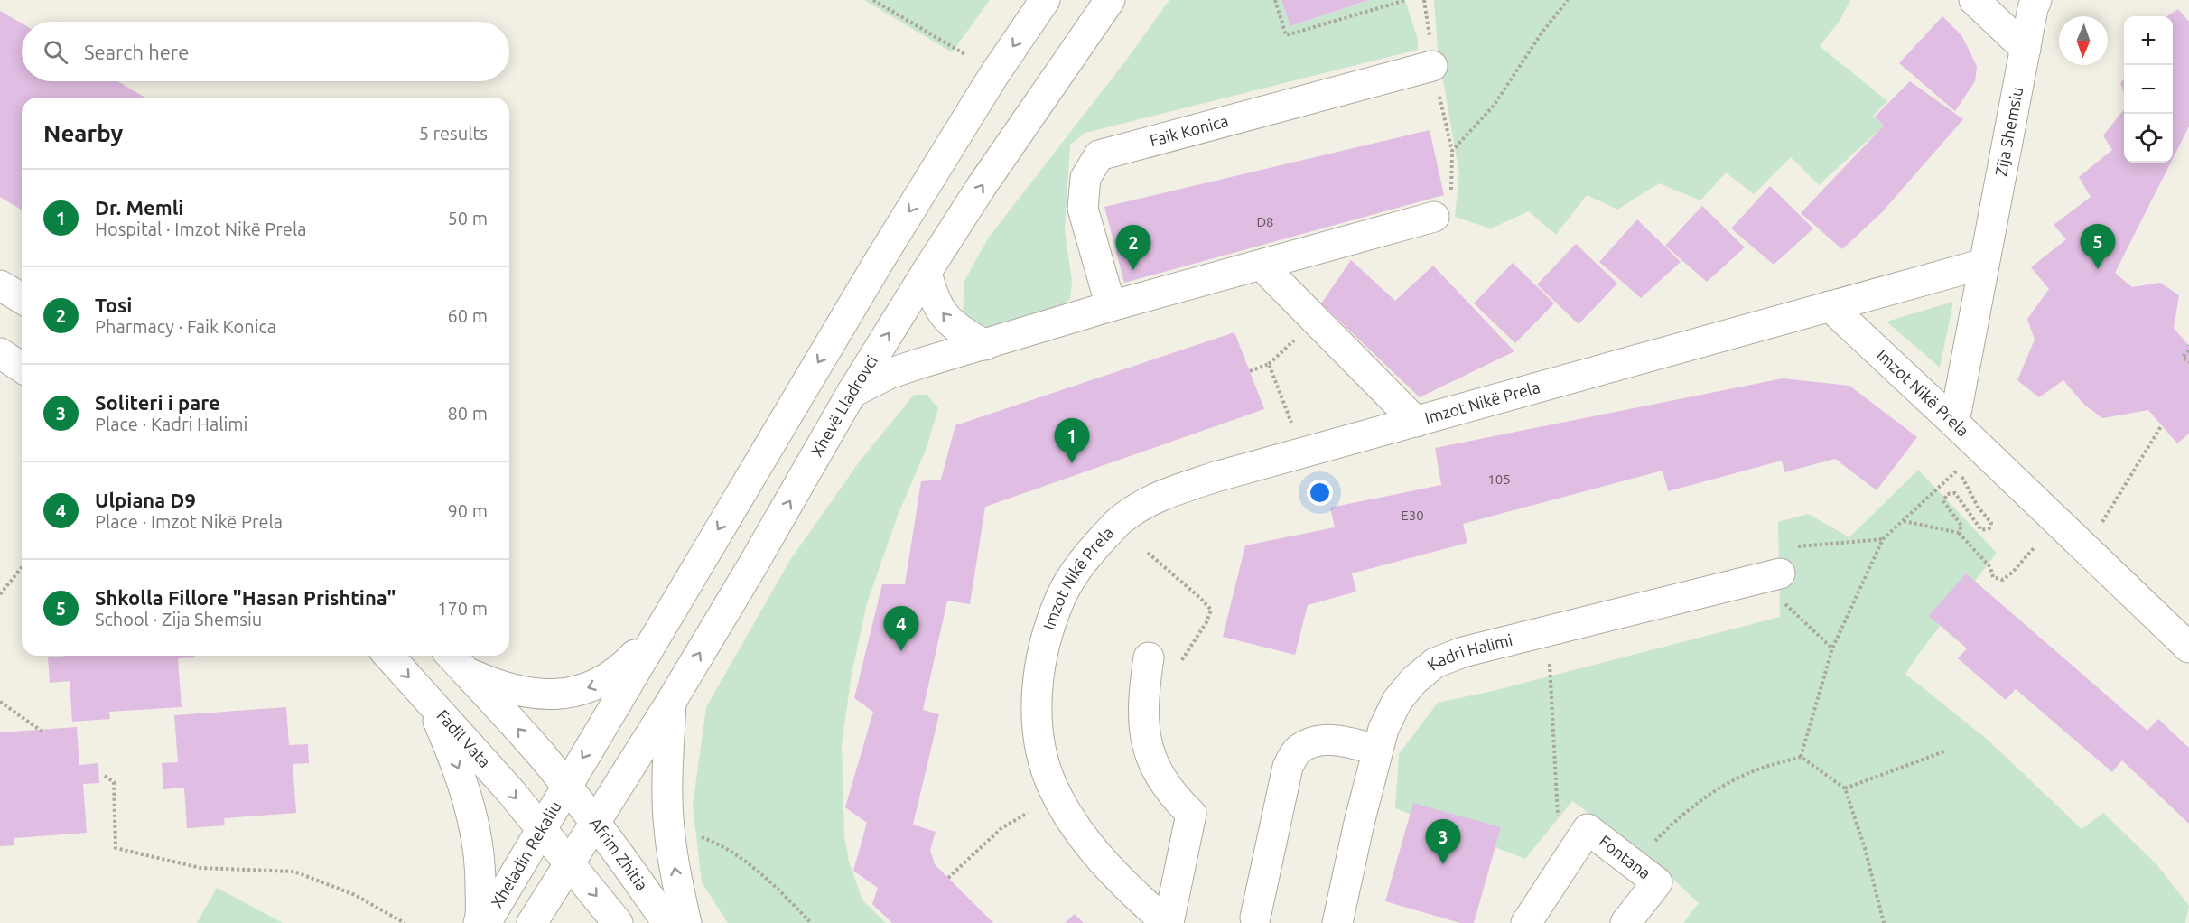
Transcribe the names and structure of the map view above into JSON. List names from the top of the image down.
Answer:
{
  "streets": {
    "street": [
      "Faik Konica",
      "Zija Shemsiu",
      "Imzot Nikë Prela",
      "Xhevë Lladrovci",
      "Kadri Halimi",
      "Fadil Vata",
      "Afrim Zhitia",
      "Xheladin Rekaliu",
      "Fontana"
    ]
  },
  "crossings": [
    ["Zija Shemsiu", "Imzot Nikë Prela"],
    ["Xhevë Lladrovci", "Afrim Zhitia"],
    ["Fadil Vata", "Xheladin Rekaliu"],
    ["Afrim Zhitia", "Xheladin Rekaliu"]
  ],
  "house_numbers": ["D8", "105", "E30"],
  "north": "bottom",
  "page": {
    "map_buttons": ["+", "−"],
    "search": "Search here",
    "heading": ["Nearby", "5 results"],
    "list": [
      {
        "mark": "1",
        "name": "Dr. Memli",
        "note": "Hospital · Imzot Nikë Prela",
        "value": "50 m"
      },
      {
        "mark": "2",
        "name": "Tosi",
        "note": "Pharmacy · Faik Konica",
        "value": "60 m"
      },
      {
        "mark": "3",
        "name": "Soliteri i pare",
        "note": "Place · Kadri Halimi",
        "value": "80 m"
      },
      {
        "mark": "4",
        "name": "Ulpiana D9",
        "note": "Place · Imzot Nikë Prela",
        "value": "90 m"
      },
      {
        "mark": "5",
        "name": "Shkolla Fillore \"Hasan Prishtina\"",
        "note": "School · Zija Shemsiu",
        "value": "170 m"
      }
    ],
    "pins": [
      "5",
      "2",
      "1",
      "4",
      "3"
    ]
  }
}
